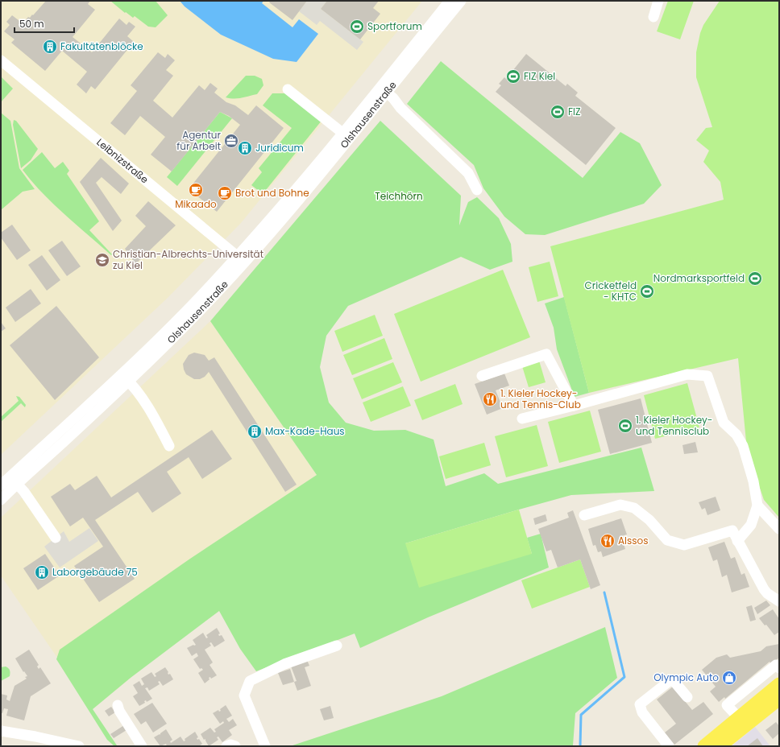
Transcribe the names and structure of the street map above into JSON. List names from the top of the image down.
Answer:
{
  "streets": {
    "street": ["Olshausenstraße", "Leibnizstraße"]
  },
  "crossings": [
    ["Olshausenstraße", "Leibnizstraße"]
  ],
  "parks": ["Teichhörn"],
  "places": {
    "sports": [
      "Sportforum",
      "FIZ Kiel",
      "FIZ",
      "Nordmarksportfeld",
      "Cricketfeld - KHTC",
      "1. Kieler Hockey- und Tennisclub"
    ],
    "building": [
      "Fakultätenblöcke",
      "Juridicum",
      "Max-Kade-Haus",
      "Laborgebäude 75"
    ],
    "office": ["Agentur für Arbeit"],
    "cafe": ["Mikaado", "Brot und Bohne"],
    "school or university": ["Christian-Albrechts-Universität zu Kiel"],
    "restaurant": ["1. Kieler Hockey- und Tennis-Club", "Alssos"],
    "shop": ["Olympic Auto"]
  },
  "scale_bar": "50 m"
}
